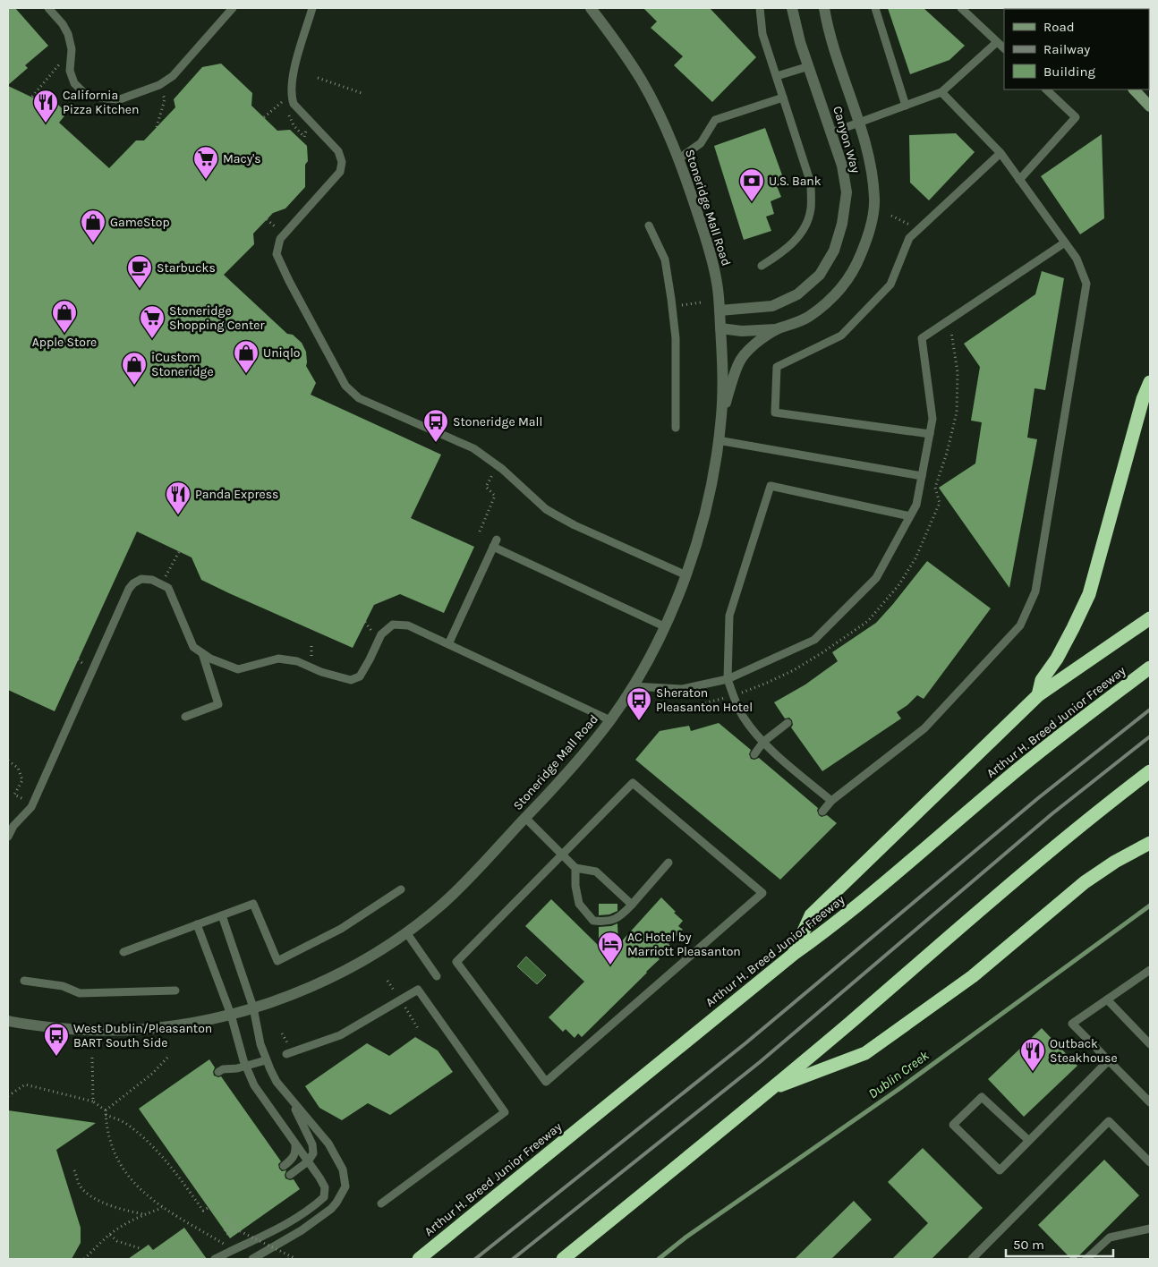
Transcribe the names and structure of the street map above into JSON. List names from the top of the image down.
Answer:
{
  "streets": {
    "highway": ["Arthur H. Breed Junior Freeway"],
    "street": ["Canyon Way", "Stoneridge Mall Road"]
  },
  "crossings": [
    ["Canyon Way", "Stoneridge Mall Road"]
  ],
  "water": ["Dublin Creek"],
  "places": {
    "restaurant": ["California Pizza Kitchen", "Panda Express", "Outback Steakhouse"],
    "supermarket": ["Macy's", "Stoneridge Shopping Center"],
    "bank": ["U.S. Bank"],
    "shop": [
      "GameStop",
      "Apple Store",
      "Uniqlo",
      "iCustom Stoneridge"
    ],
    "cafe": ["Starbucks"],
    "bus stop": ["Stoneridge Mall", "Sheraton Pleasanton Hotel", "West Dublin/Pleasanton BART South Side"],
    "hotel": ["AC Hotel by Marriott Pleasanton"]
  },
  "legend": ["Road", "Railway", "Building"],
  "scale_bar": "50 m"
}
